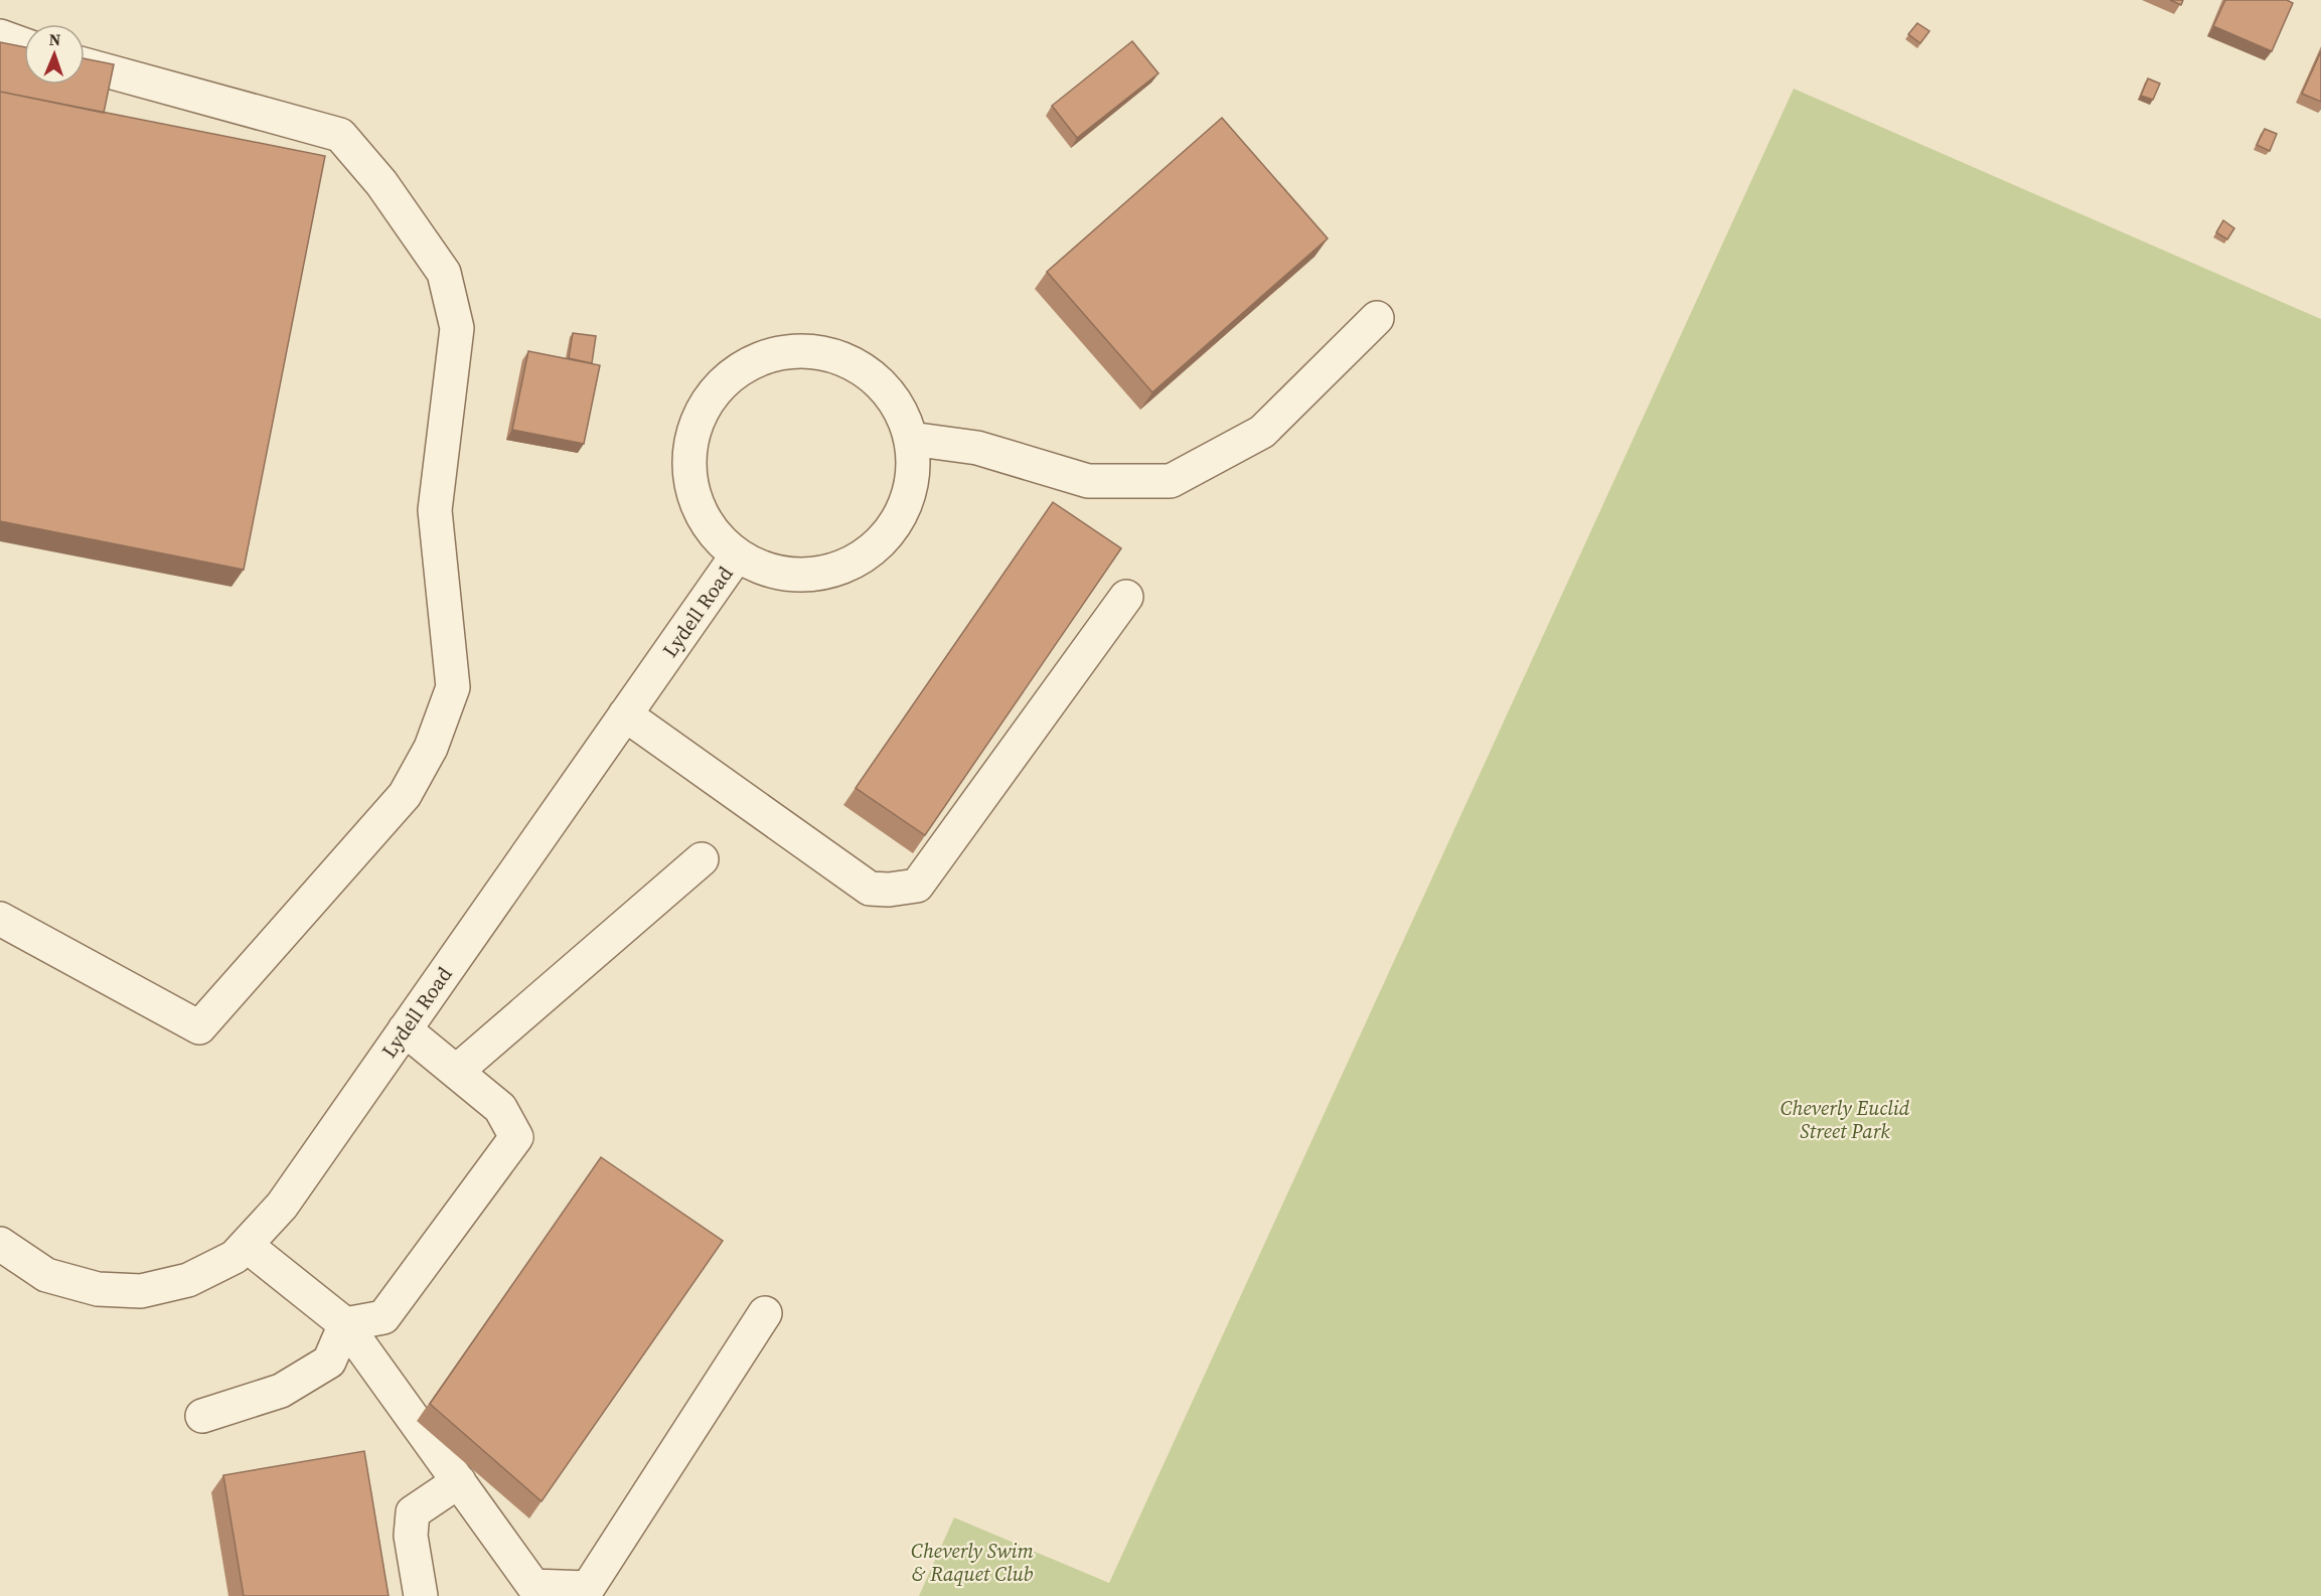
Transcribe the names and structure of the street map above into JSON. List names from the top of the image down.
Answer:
{
  "streets": {
    "street": ["Lydell Road"]
  },
  "parks": ["Cheverly Euclid Street Park", "Cheverly Swim & Raquet Club"],
  "north": "top"
}
